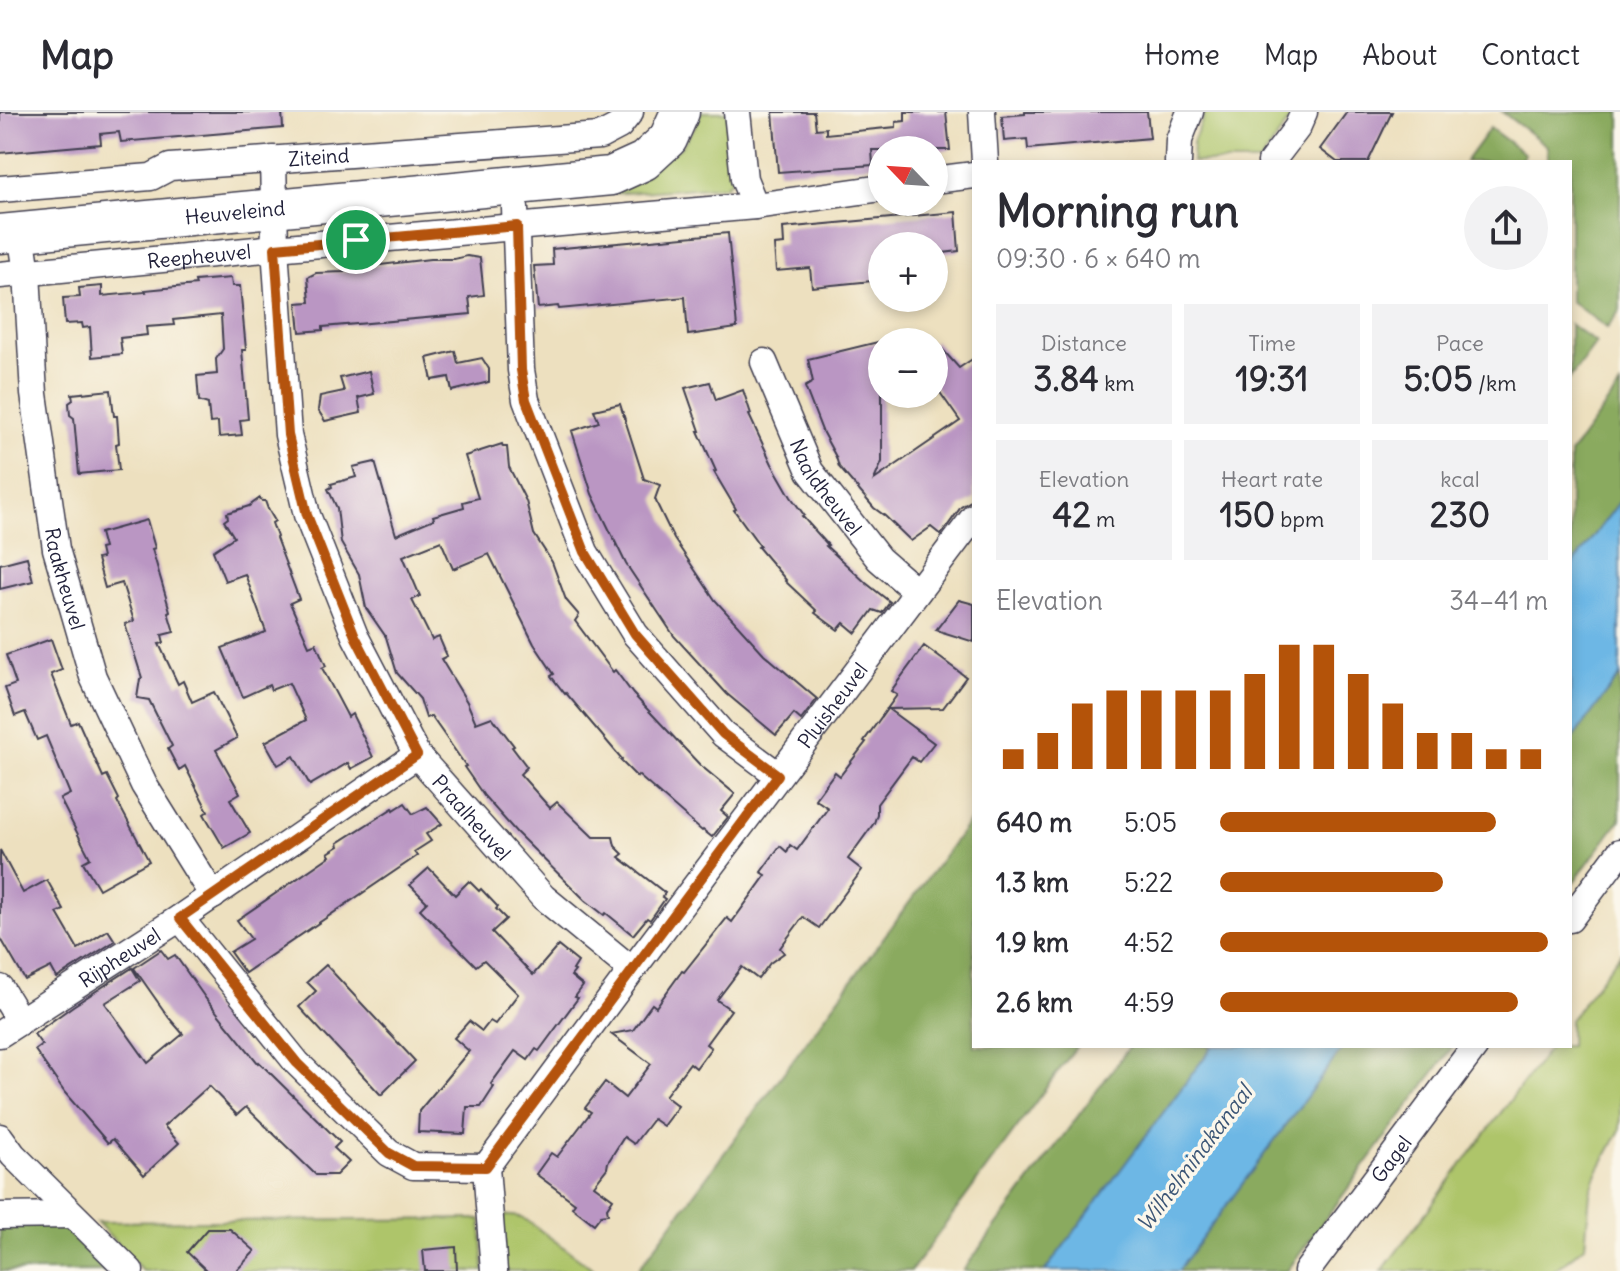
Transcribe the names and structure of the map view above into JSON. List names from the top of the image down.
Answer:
{
  "streets": {
    "street": [
      "Ziteind",
      "Heuveleind",
      "Reepheuvel",
      "Naaldheuvel",
      "Raakheuvel",
      "Pluisheuvel",
      "Praalheuvel",
      "Rijpheuvel",
      "Gagel"
    ]
  },
  "crossings": [
    ["Ziteind", "Praalheuvel"],
    ["Heuveleind", "Raakheuvel"],
    ["Heuveleind", "Praalheuvel"],
    ["Reepheuvel", "Raakheuvel"],
    ["Reepheuvel", "Praalheuvel"],
    ["Naaldheuvel", "Pluisheuvel"],
    ["Raakheuvel", "Rijpheuvel"],
    ["Pluisheuvel", "Praalheuvel"],
    ["Praalheuvel", "Rijpheuvel"]
  ],
  "water": ["Wilhelminakanaal"],
  "north": "top left",
  "page": {
    "header": "Map",
    "nav": [
      "Home",
      "Map",
      "About",
      "Contact"
    ],
    "map_buttons": ["+", "−"],
    "heading": ["Morning run", "09:30 · 6 × 640 m"],
    "stats": [
      ["Distance", "3.84 km"],
      ["Time", "19:31"],
      ["Pace", "5:05 /km"],
      ["Elevation", "42 m"],
      ["Heart rate", "150 bpm"],
      ["kcal", "230"]
    ],
    "chart": ["Elevation", "34–41 m"],
    "list": [
      {
        "name": "640 m",
        "note": "5:05"
      },
      {
        "name": "1.3 km",
        "note": "5:22"
      },
      {
        "name": "1.9 km",
        "note": "4:52"
      },
      {
        "name": "2.6 km",
        "note": "4:59"
      }
    ]
  }
}
